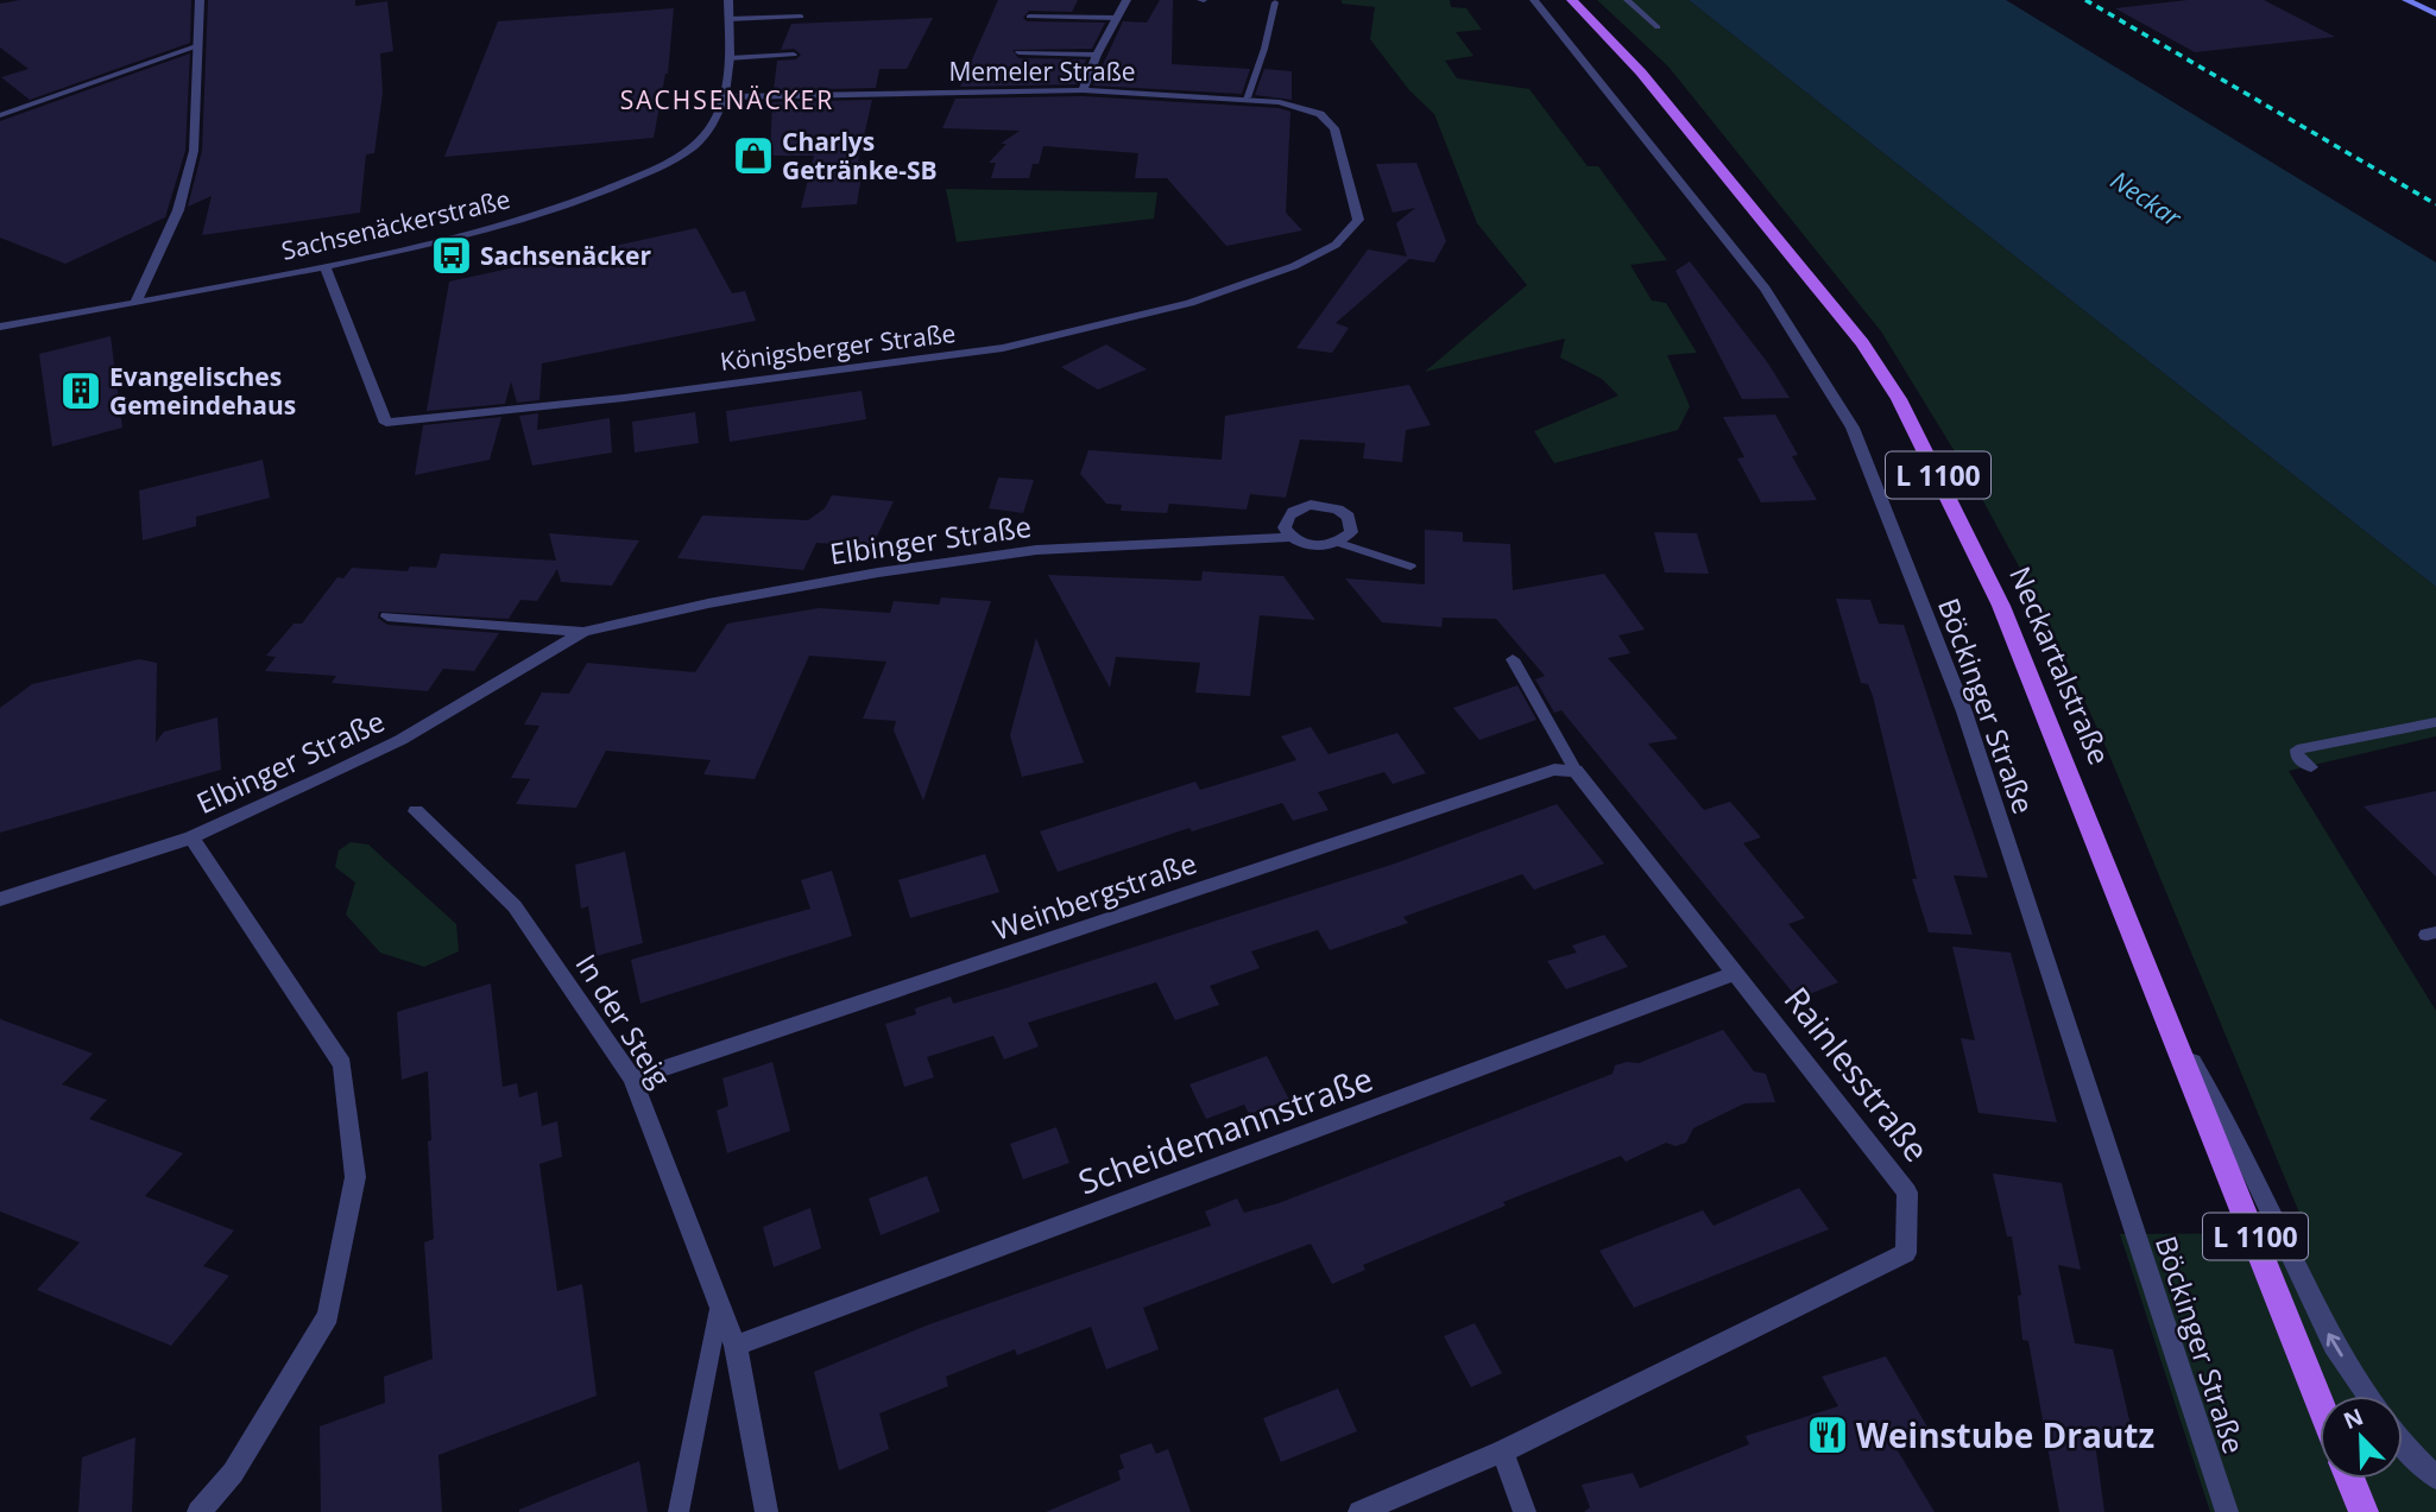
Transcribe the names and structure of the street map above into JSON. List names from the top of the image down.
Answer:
{
  "streets": {
    "main road": ["L 1100", "Neckartalstraße"],
    "street": [
      "Memeler Straße",
      "Sachsenäckerstraße",
      "Königsberger Straße",
      "Elbinger Straße",
      "Böckinger Straße",
      "Weinbergstraße",
      "In der Steig",
      "Rainlesstraße",
      "Scheidemannstraße"
    ]
  },
  "crossings": [
    ["Memeler Straße", "Sachsenäckerstraße"],
    ["Memeler Straße", "Königsberger Straße"],
    ["Sachsenäckerstraße", "Königsberger Straße"],
    ["Weinbergstraße", "In der Steig"],
    ["Weinbergstraße", "Rainlesstraße"],
    ["In der Steig", "Scheidemannstraße"],
    ["Rainlesstraße", "Scheidemannstraße"]
  ],
  "districts": ["SACHSENÄCKER"],
  "water": ["Neckar"],
  "places": {
    "shop": ["Charlys Getränke-SB"],
    "bus stop": ["Sachsenäcker"],
    "building": ["Evangelisches Gemeindehaus"],
    "restaurant": ["Weinstube Drautz"]
  },
  "north": "top left"
}
